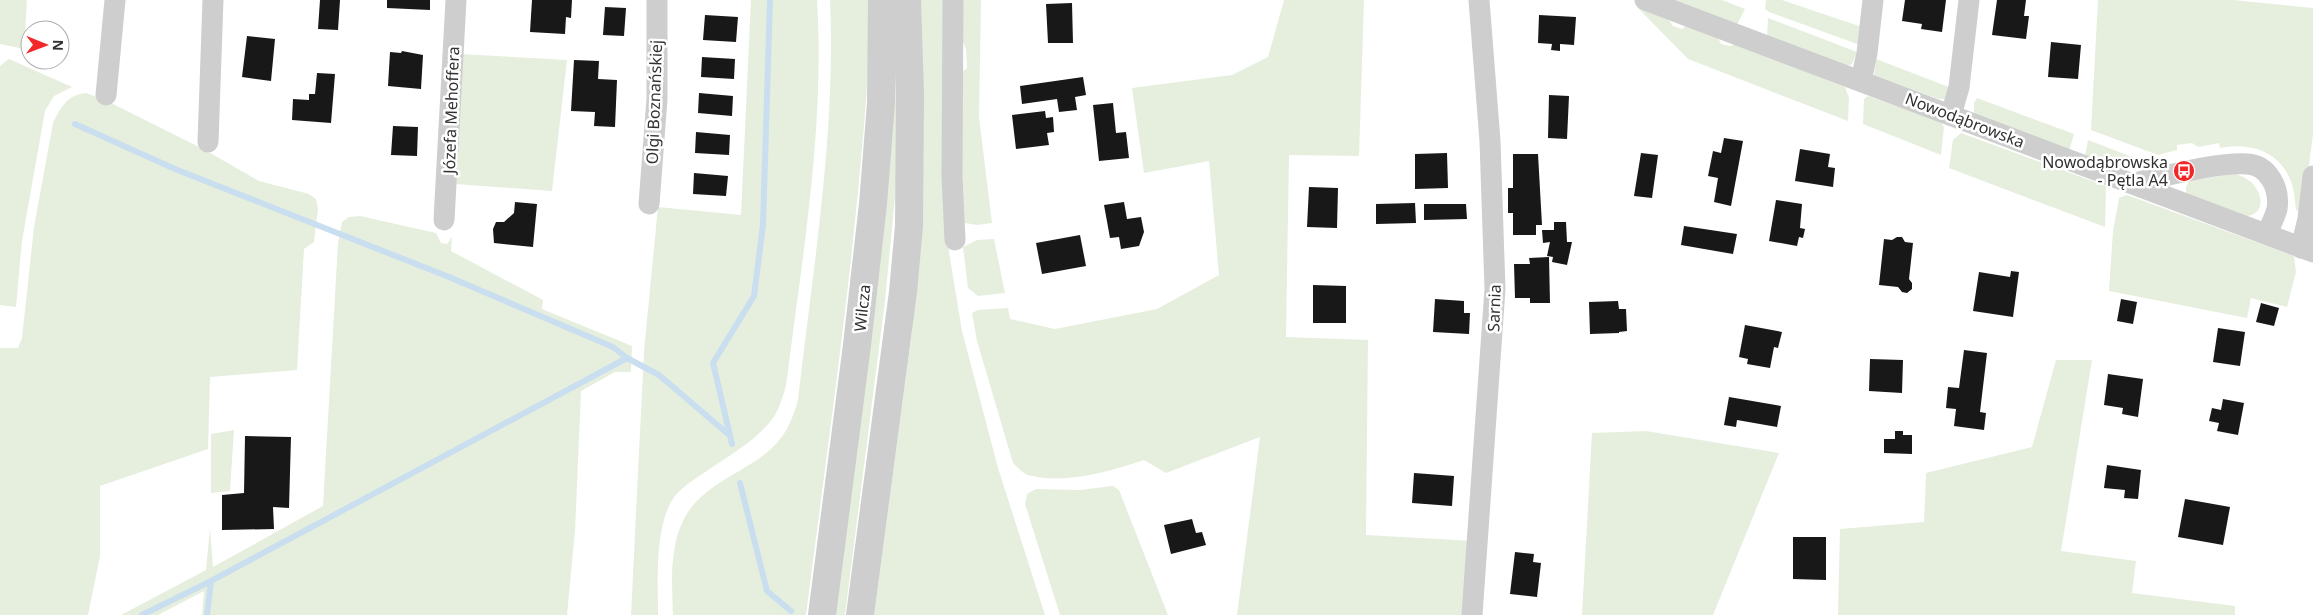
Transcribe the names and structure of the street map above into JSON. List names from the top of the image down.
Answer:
{
  "streets": {
    "street": [
      "Olgi Boznańskiej",
      "Józefa Mehoffera",
      "Nowodąbrowska",
      "Wilcza",
      "Sarnia"
    ]
  },
  "places": {
    "bus stop": ["Nowodąbrowska - Pętla A4"]
  },
  "north": "right"
}
